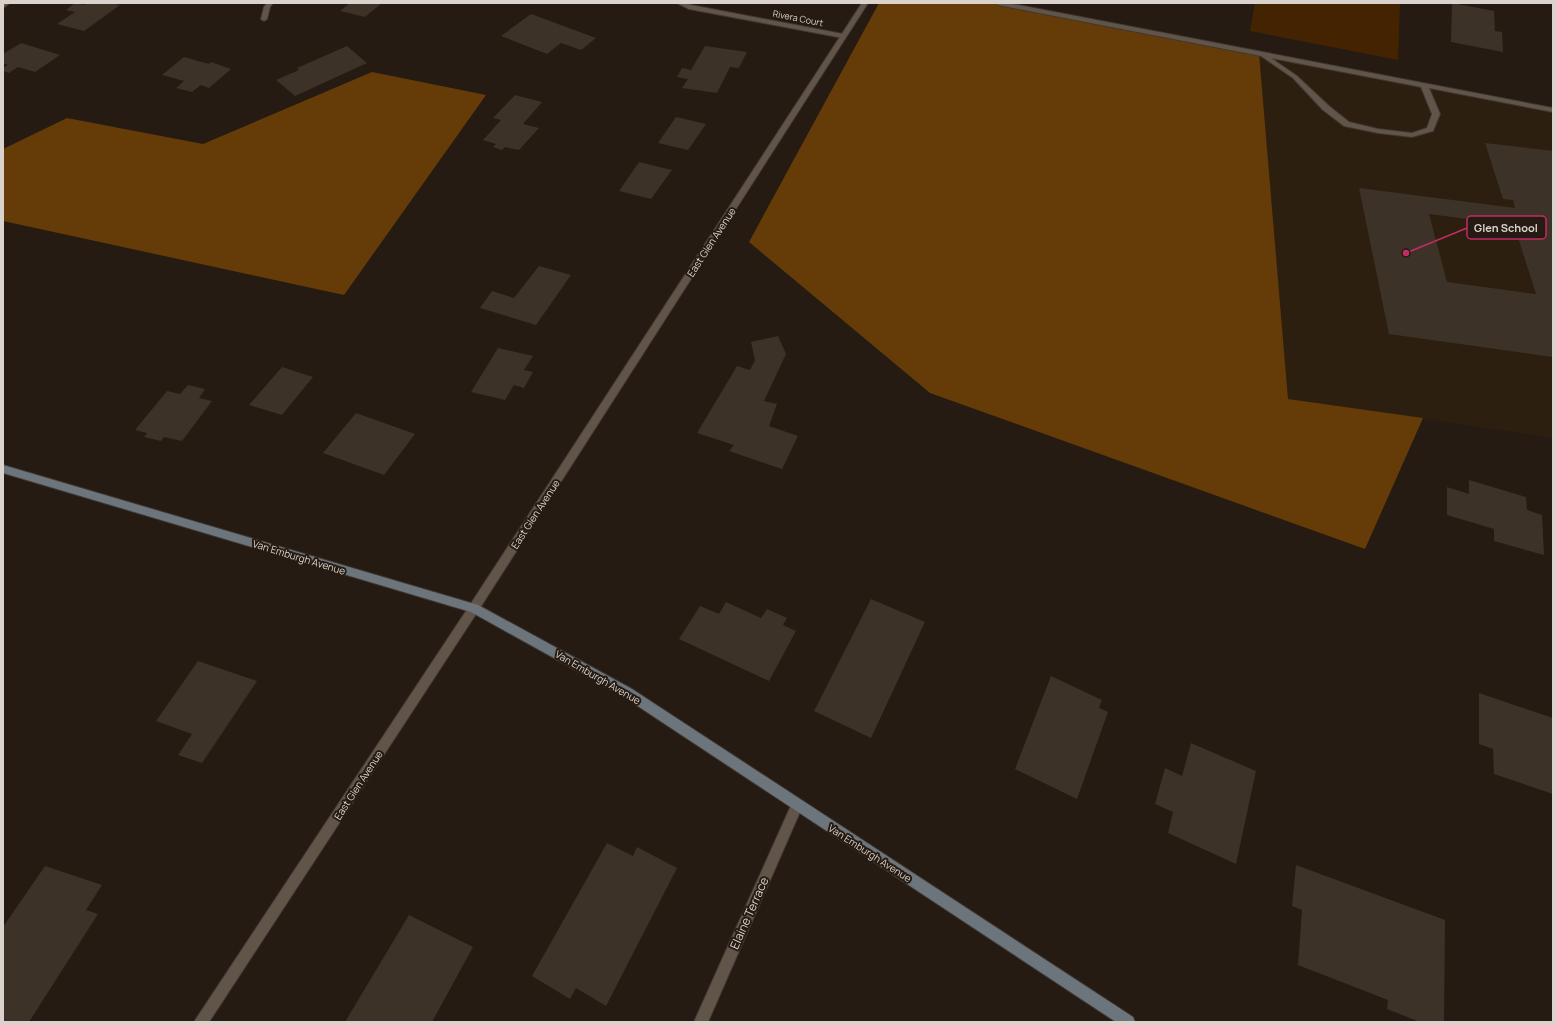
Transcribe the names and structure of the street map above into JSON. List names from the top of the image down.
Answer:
{
  "streets": {
    "main road": ["Van Emburgh Avenue"],
    "street": ["Rivera Court", "East Glen Avenue", "Elaine Terrace"]
  },
  "crossings": [
    ["Rivera Court", "East Glen Avenue"],
    ["East Glen Avenue", "Van Emburgh Avenue"],
    ["Van Emburgh Avenue", "Elaine Terrace"]
  ],
  "places": ["Glen School"]
}
